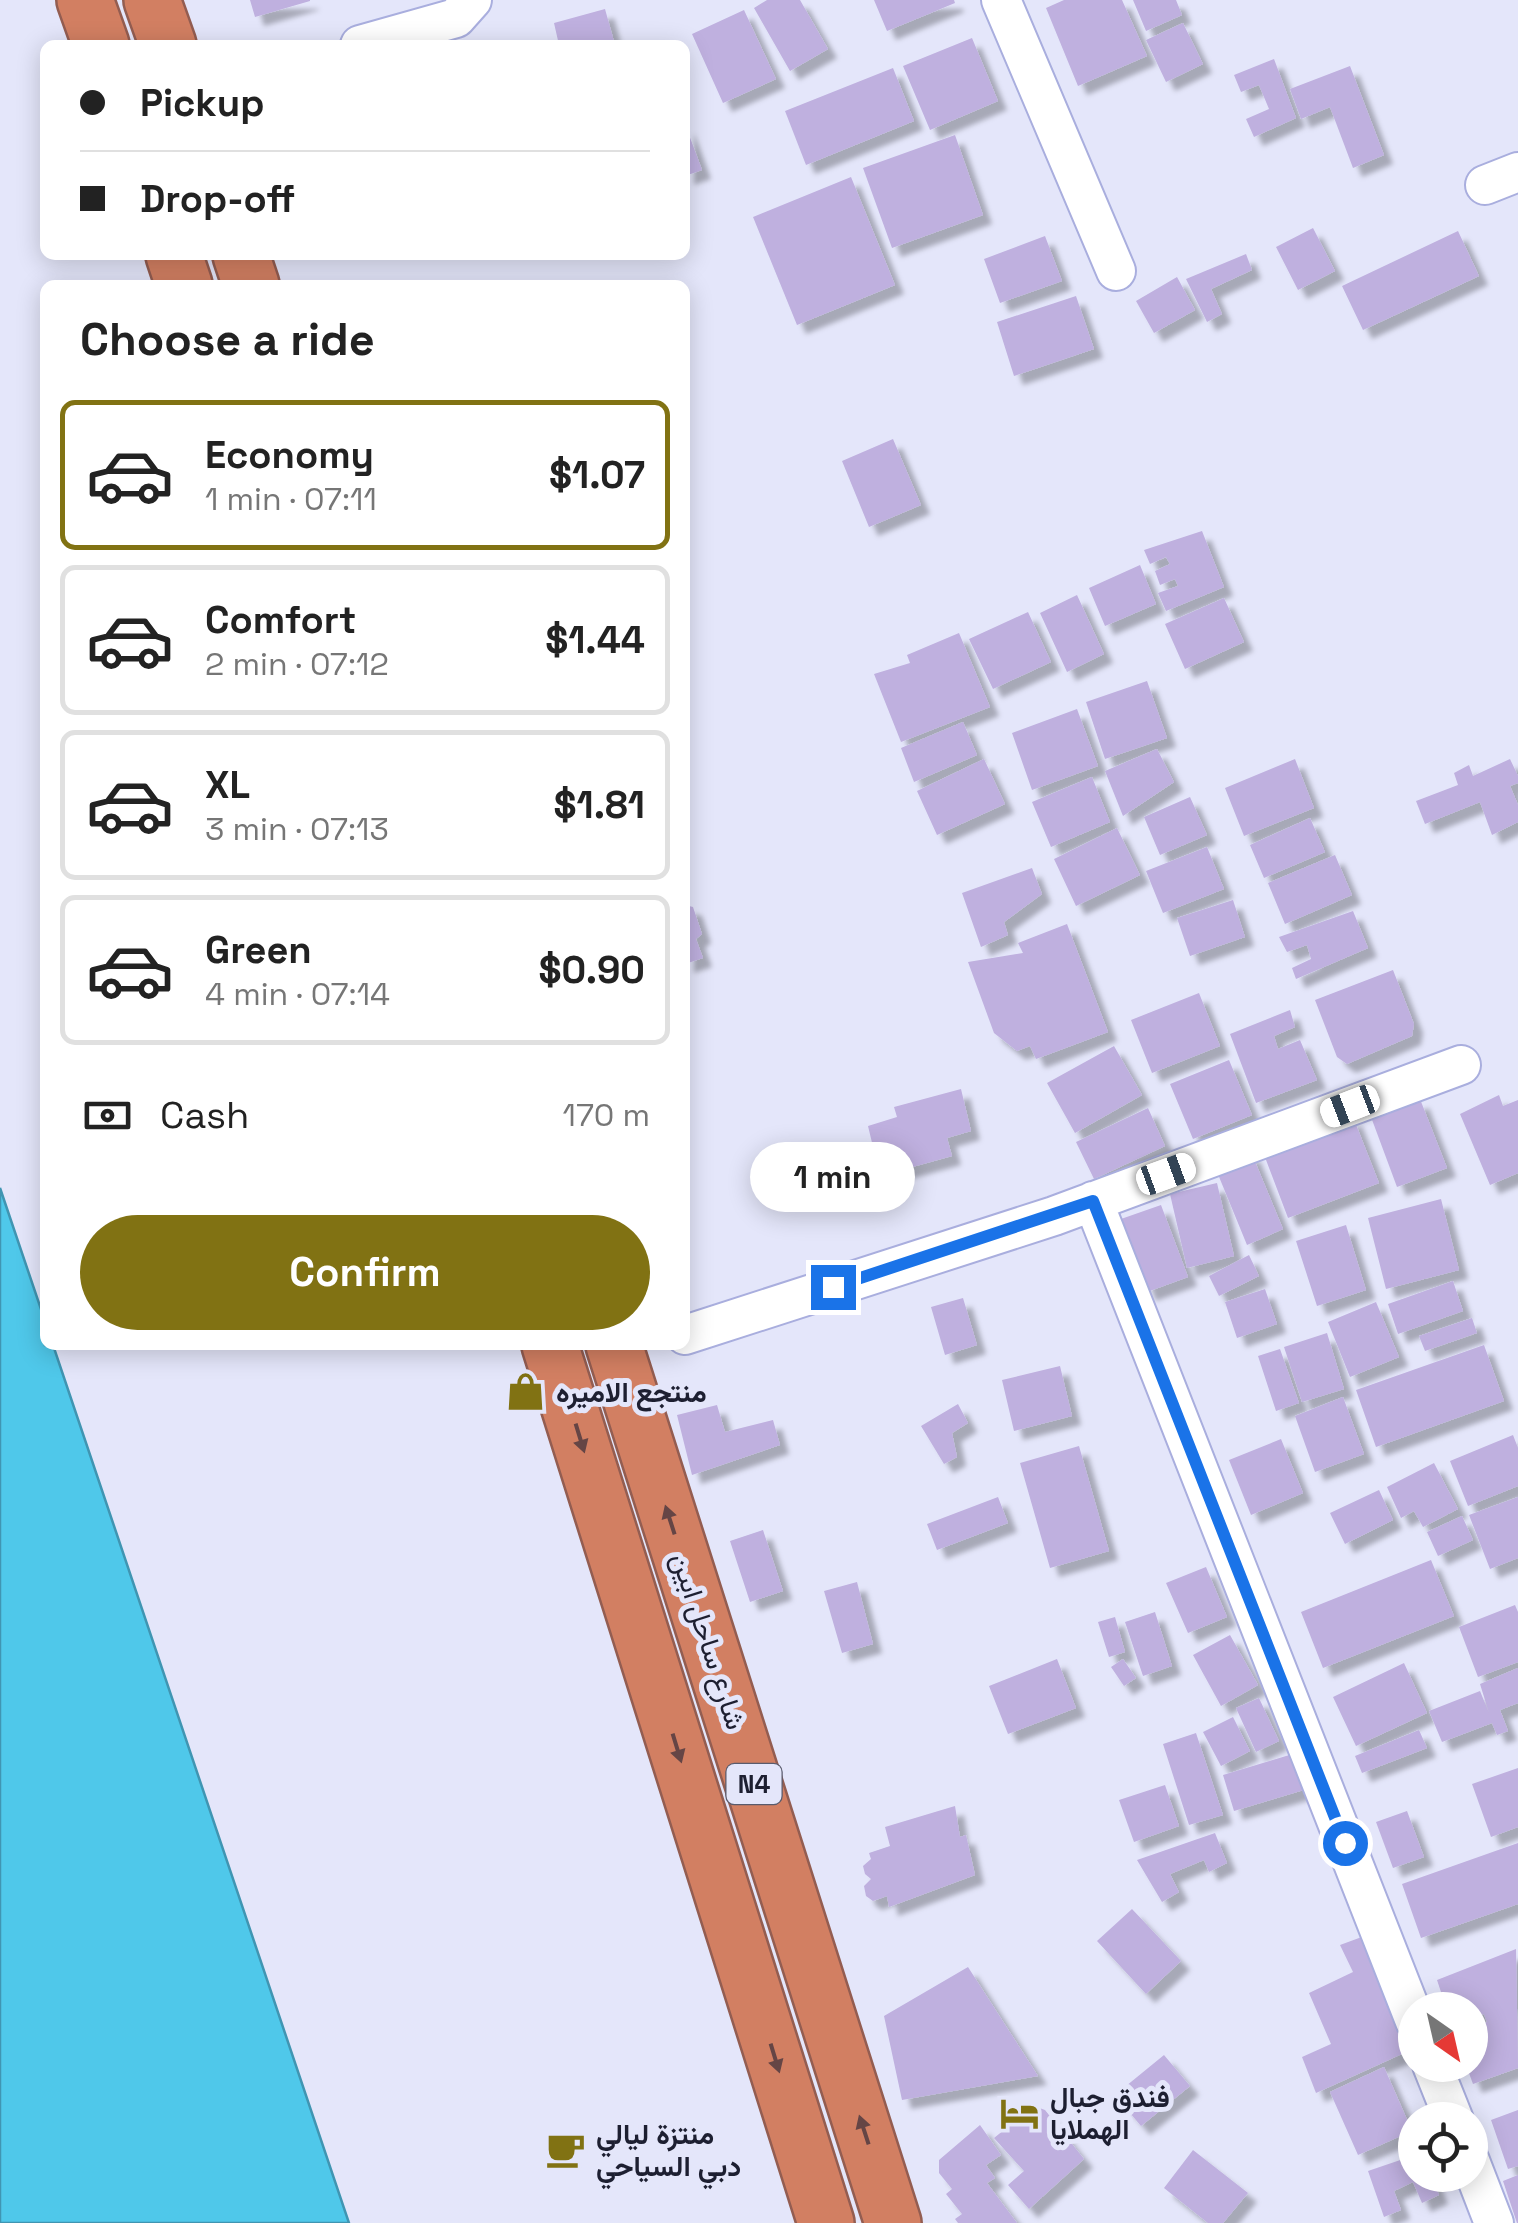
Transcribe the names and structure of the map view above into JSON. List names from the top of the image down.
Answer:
{
  "streets": {
    "highway": ["شارع ساحل ابين", "N4"]
  },
  "places": {
    "shop": ["منتجع الاميره"],
    "hotel": ["فندق جبال الهملايا"],
    "cafe": ["منتزة ليالي دبي السياحي"]
  },
  "north": "bottom right",
  "page": {
    "banner": ["Pickup", "Drop-off"],
    "heading": "Choose a ride",
    "list": [
      {
        "name": "Economy",
        "note": "1 min · 07:11",
        "value": "$1.07"
      },
      {
        "name": "Comfort",
        "note": "2 min · 07:12",
        "value": "$1.44"
      },
      {
        "name": "XL",
        "note": "3 min · 07:13",
        "value": "$1.81"
      },
      {
        "name": "Green",
        "note": "4 min · 07:14",
        "value": "$0.90"
      }
    ],
    "pay": ["Cash", "170 m"],
    "bubble": "1 min",
    "buttons": "Confirm"
  }
}
